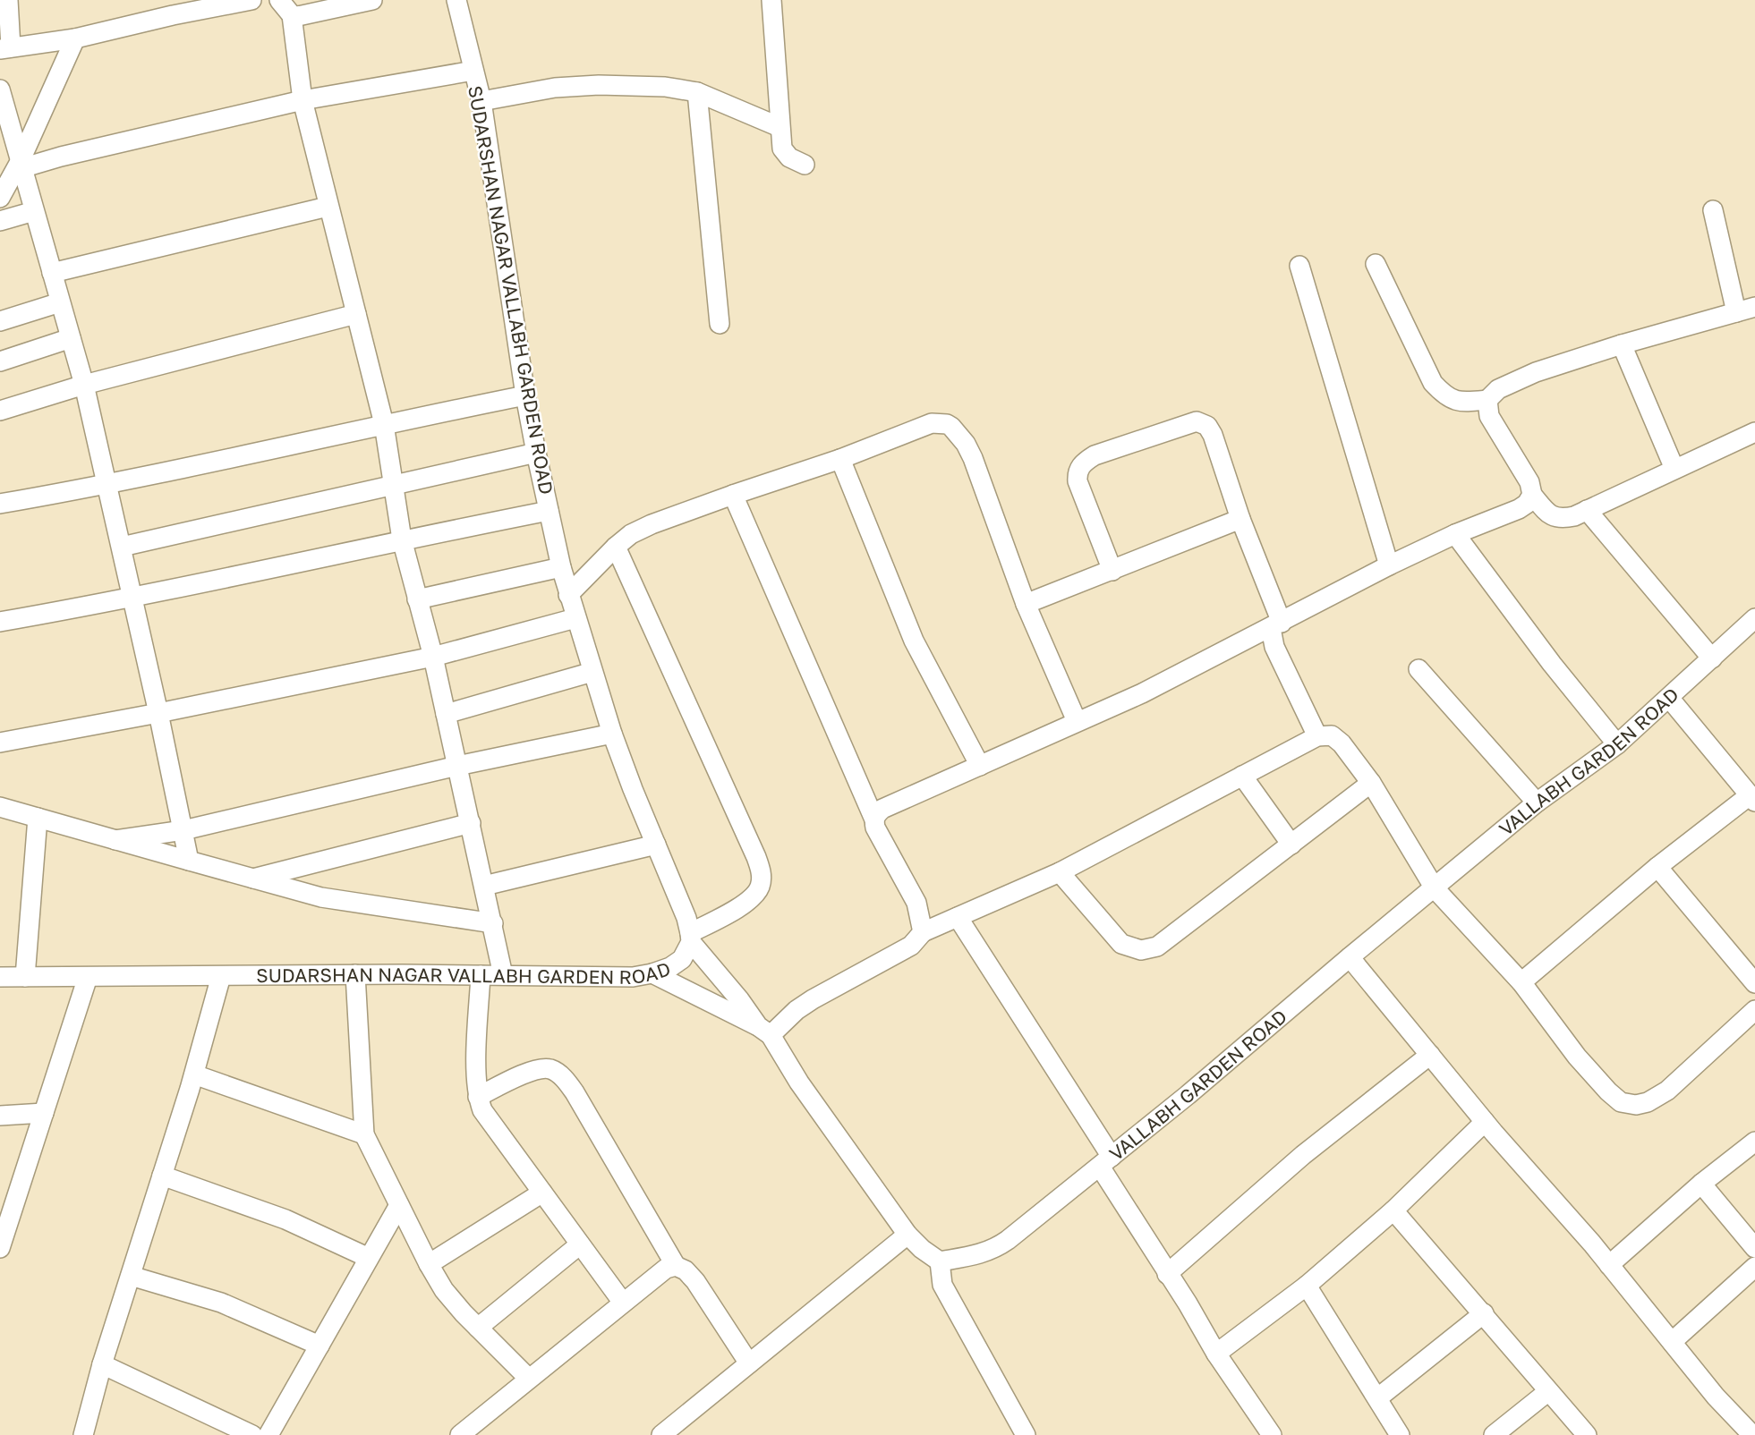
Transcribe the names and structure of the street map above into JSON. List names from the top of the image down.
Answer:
{
  "streets": {
    "street": ["SUDARSHAN NAGAR VALLABH GARDEN ROAD", "VALLABH GARDEN ROAD"]
  }
}
